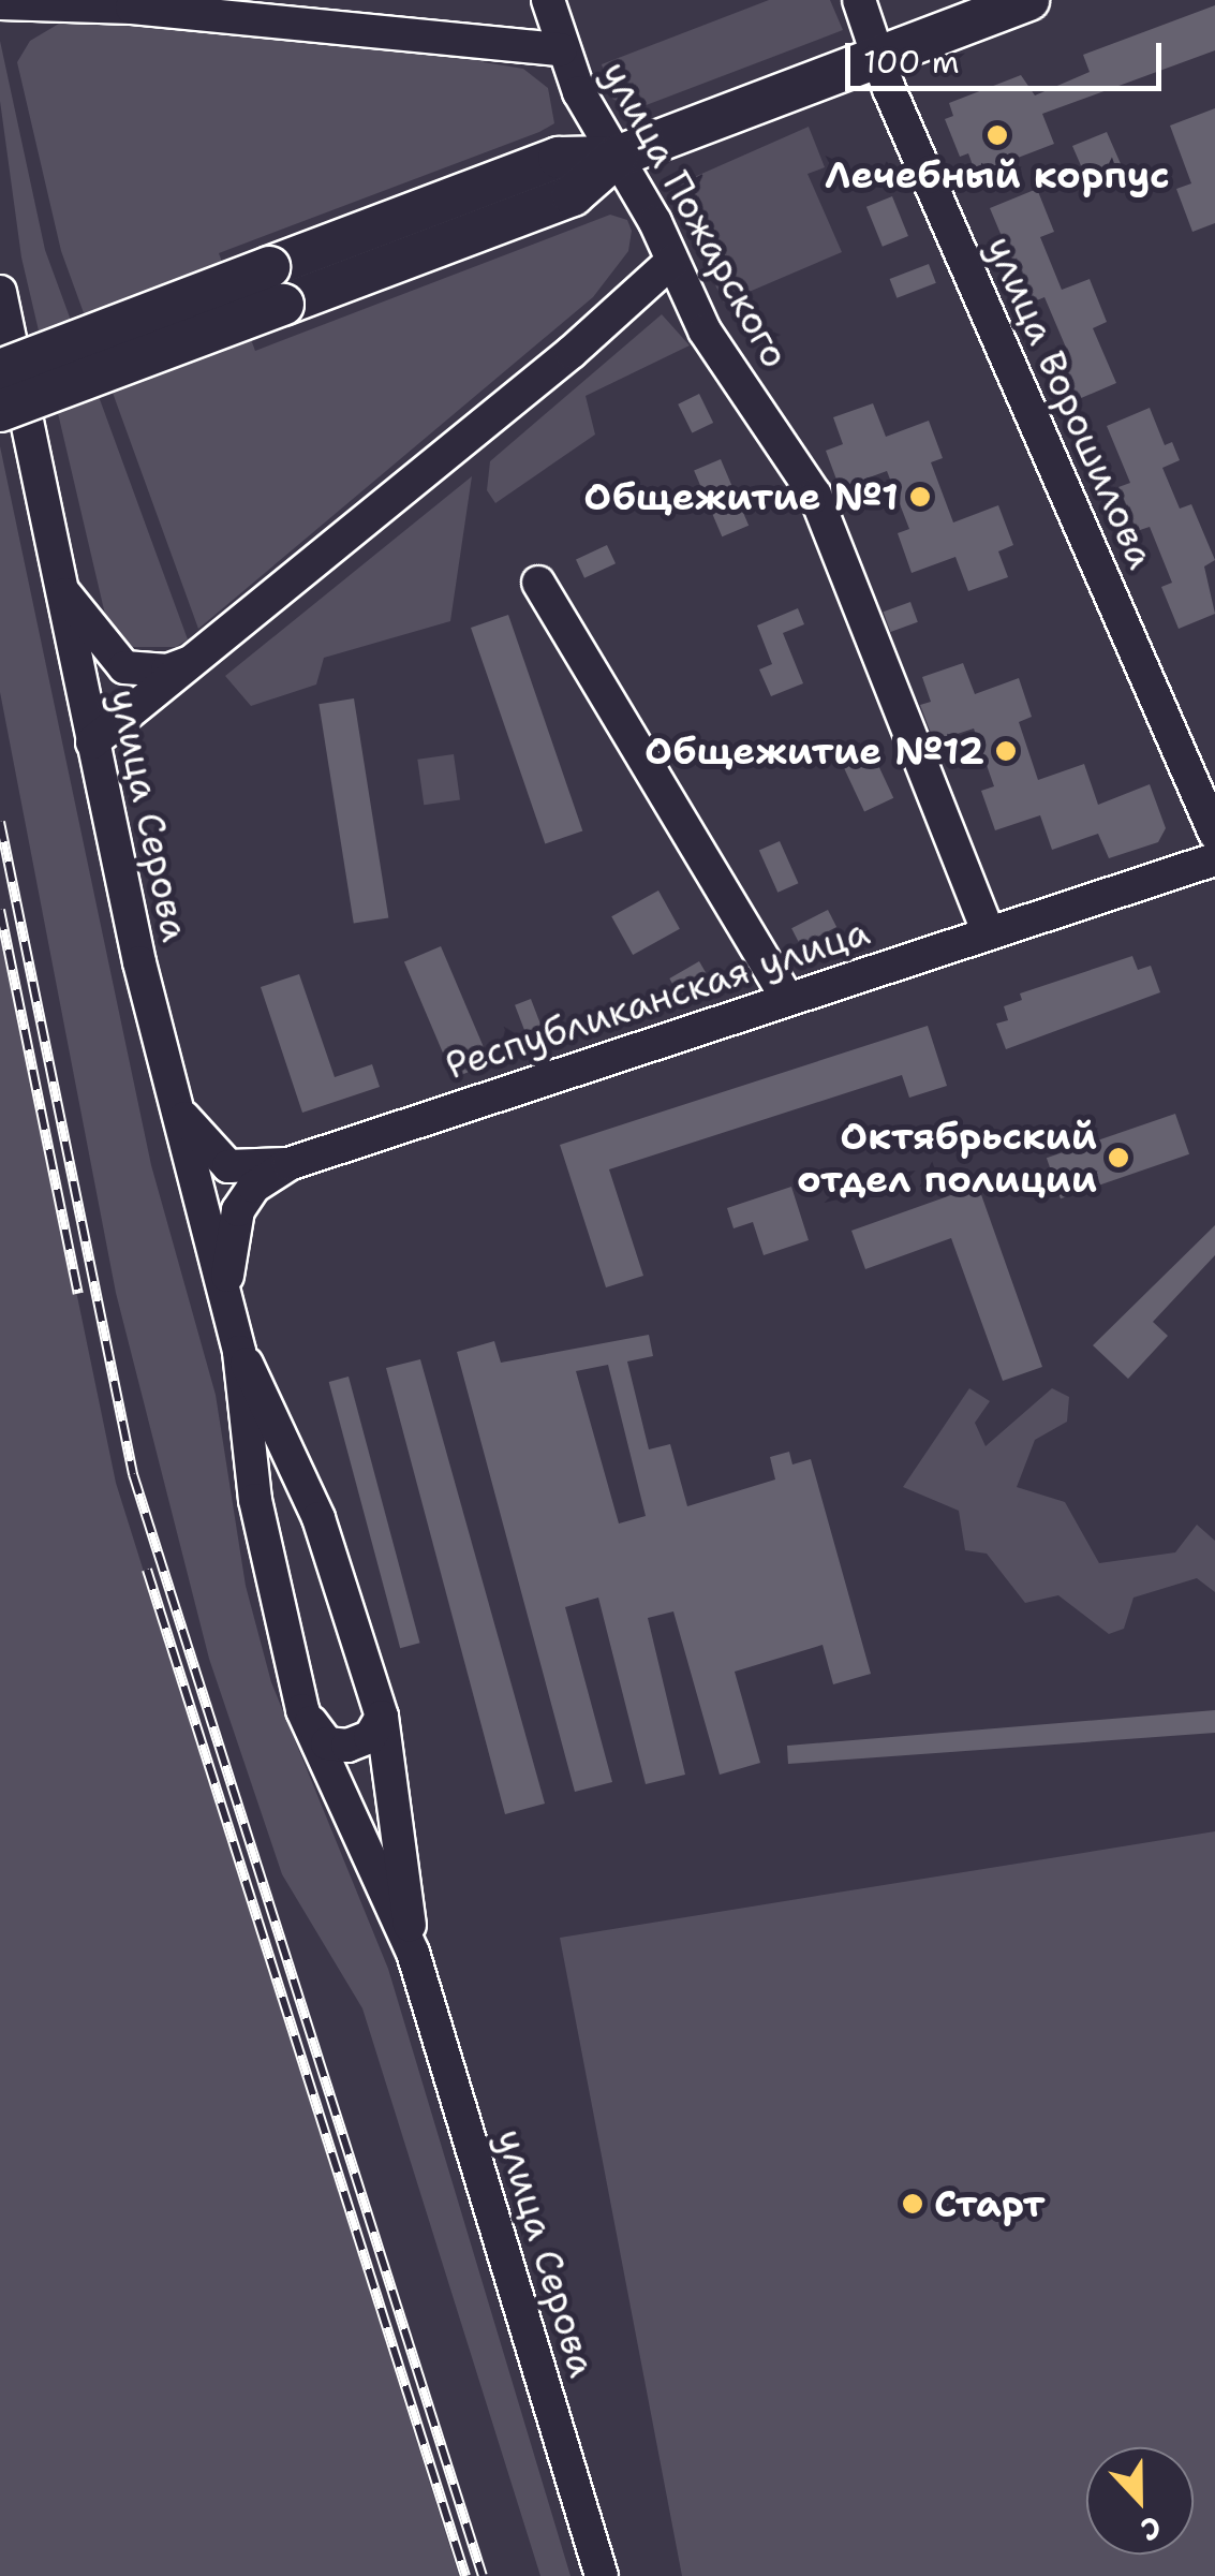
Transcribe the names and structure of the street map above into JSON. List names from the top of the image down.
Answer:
{
  "streets": {
    "street": [
      "улица Пожарского",
      "улица Ворошилова",
      "улица Серова",
      "Республиканская улица"
    ]
  },
  "crossings": [
    ["улица Пожарского", "Республиканская улица"],
    ["улица Серова", "Республиканская улица"]
  ],
  "places": [
    "Лечебный корпус",
    "Общежитие №1",
    "Общежитие №12",
    "Октябрьский отдел полиции",
    "Старт"
  ],
  "scale_bar": "100 m",
  "north": "bottom"
}
